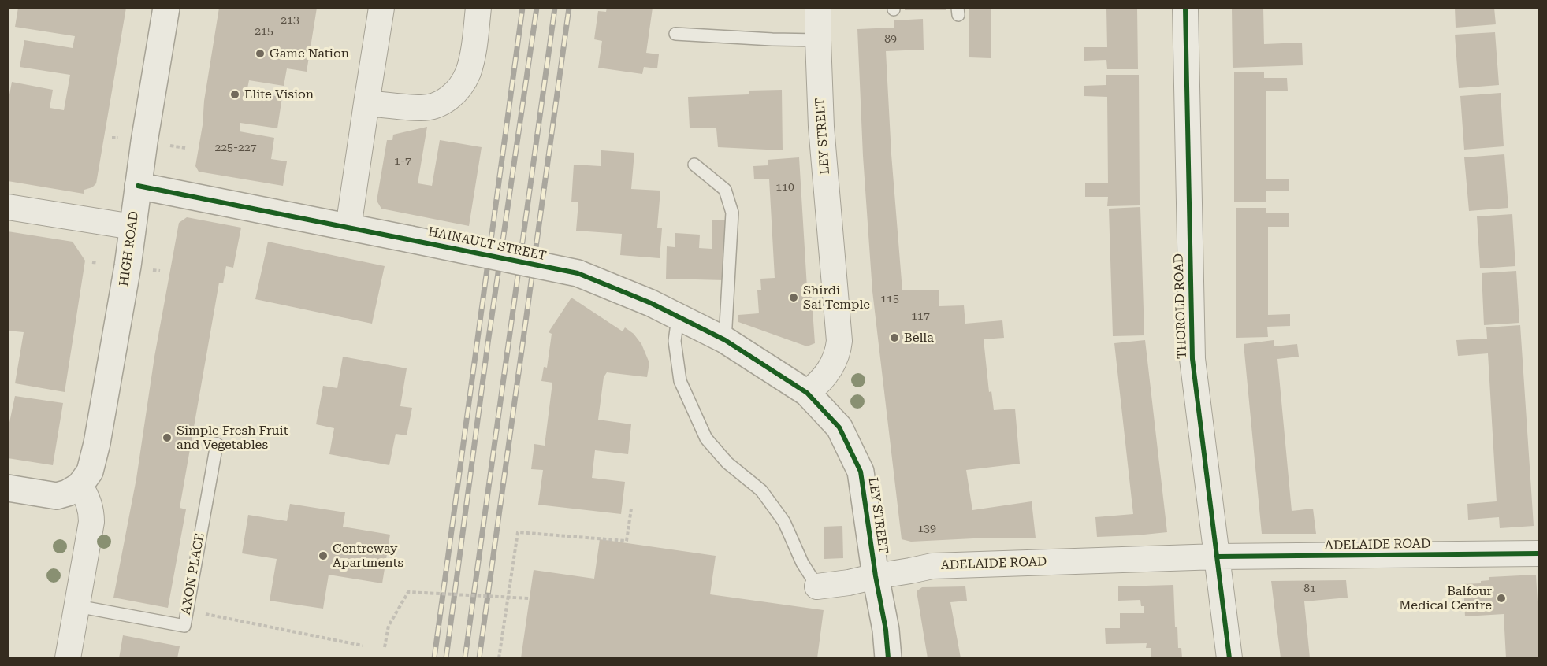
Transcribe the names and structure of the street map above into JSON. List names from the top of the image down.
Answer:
{
  "streets": {
    "street": [
      "LEY STREET",
      "HAINAULT STREET",
      "HIGH ROAD",
      "THOROLD ROAD",
      "ADELAIDE ROAD"
    ],
    "lane": ["AXON PLACE"]
  },
  "crossings": [
    ["LEY STREET", "HAINAULT STREET"],
    ["LEY STREET", "ADELAIDE ROAD"],
    ["HAINAULT STREET", "HIGH ROAD"],
    ["THOROLD ROAD", "ADELAIDE ROAD"]
  ],
  "places": [
    "Game Nation",
    "Elite Vision",
    "Shirdi Sai Temple",
    "Bella",
    "Simple Fresh Fruit and Vegetables",
    "Centreway Apartments",
    "Balfour Medical Centre"
  ],
  "house_numbers": [
    "213",
    "215",
    "89",
    "225-227",
    "1-7",
    "110",
    "115",
    "117",
    "139",
    "81"
  ]
}
